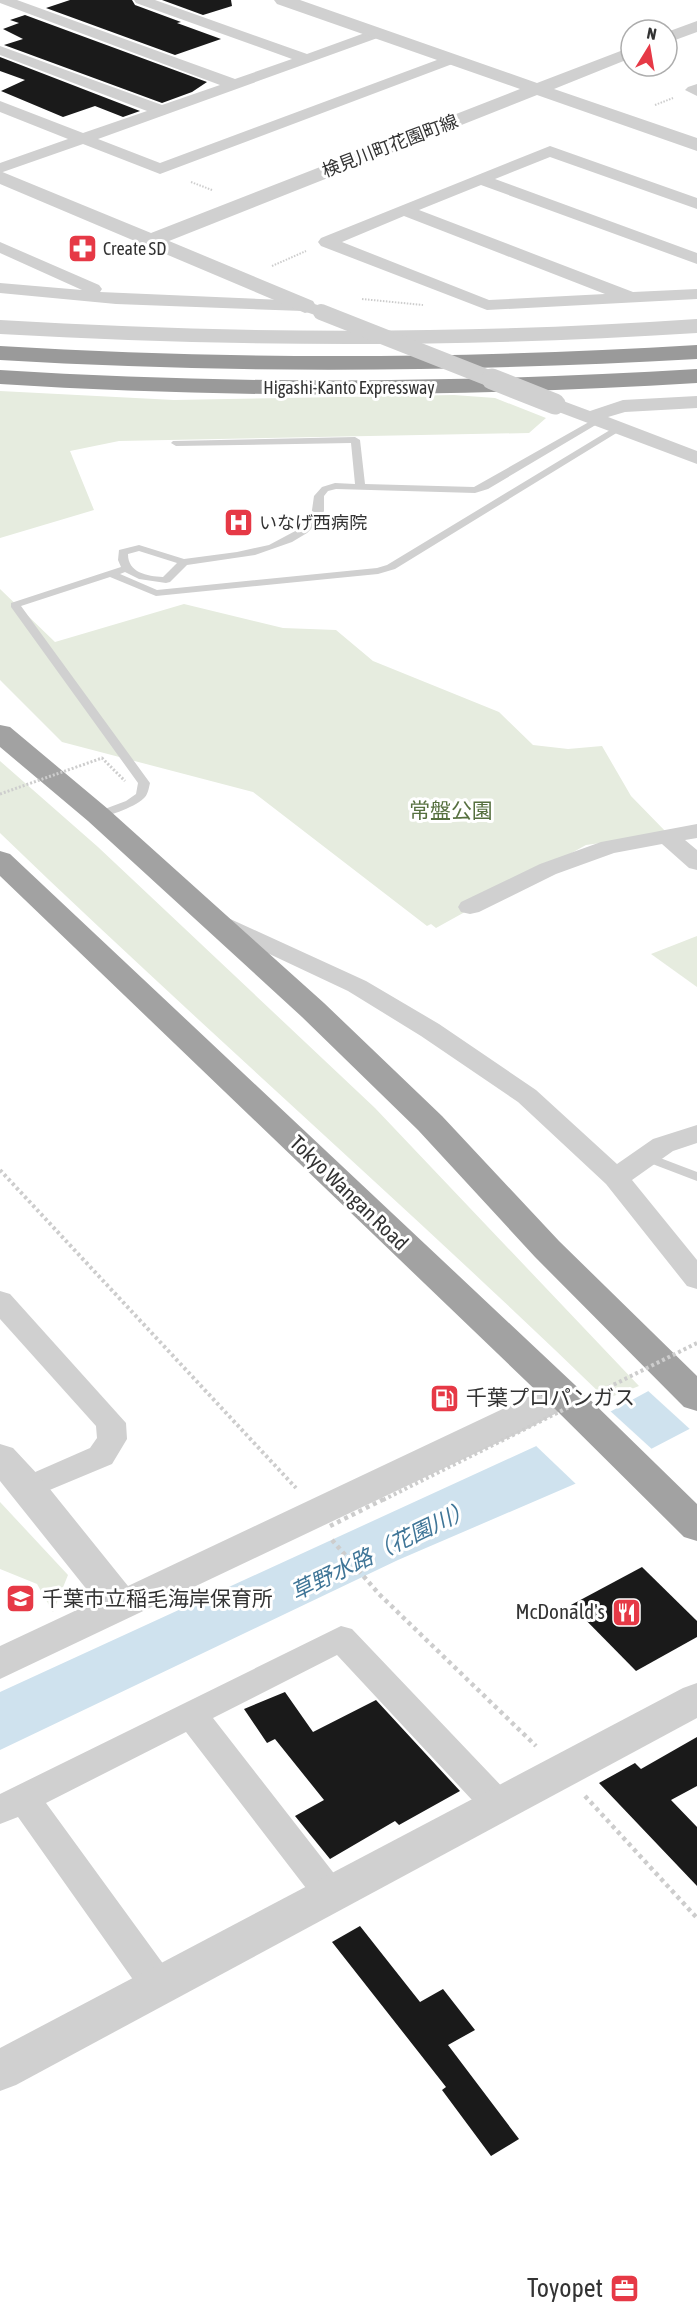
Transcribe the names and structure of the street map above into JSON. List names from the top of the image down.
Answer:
{
  "streets": {
    "highway": ["Higashi-Kanto Expressway", "Tokyo Wangan Road"],
    "street": ["検見川町花園町線"]
  },
  "water": ["草野水路（花園川）"],
  "parks": ["常盤公園"],
  "places": {
    "pharmacy": ["Create SD"],
    "hospital": ["いなげ西病院"],
    "fuel station": ["千葉プロパンガス"],
    "school or university": ["千葉市立稲毛海岸保育所"],
    "restaurant": ["McDonald's"],
    "office": ["Toyopet"]
  },
  "north": "top"
}
